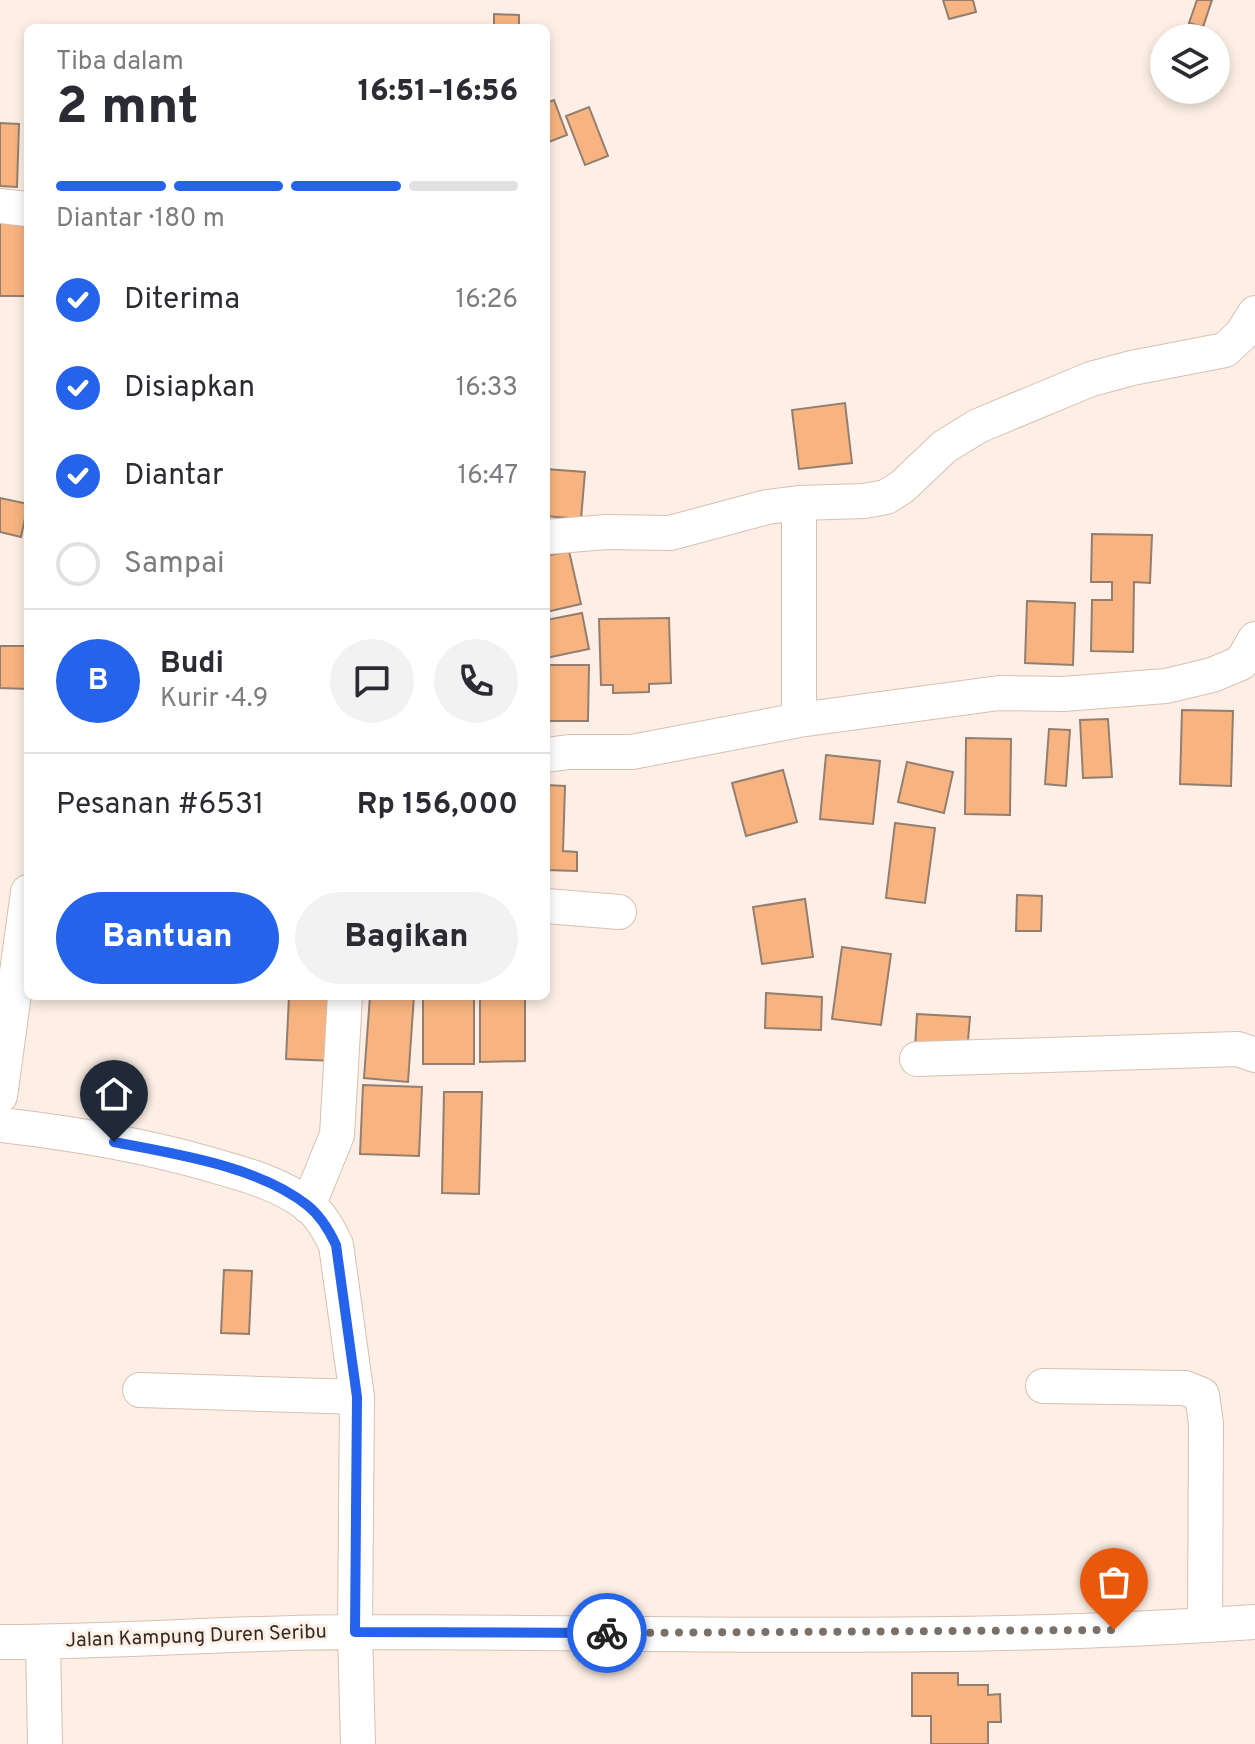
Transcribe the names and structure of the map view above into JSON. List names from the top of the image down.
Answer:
{
  "streets": {
    "street": ["Jalan Kampung Duren Seribu"]
  },
  "page": {
    "heading": ["2 mnt", "Tiba dalam", "16:51–16:56"],
    "panel": [
      "Budi",
      "Kurir · 4.9",
      "Pesanan #6531",
      "Rp 156,000"
    ],
    "bar": "Diantar · 180 m",
    "list": [
      ["Diterima", "16:26"],
      ["Disiapkan", "16:33"],
      ["Diantar", "16:47"],
      "Sampai"
    ],
    "round": "B",
    "buttons": ["Bantuan", "Bagikan"]
  }
}
